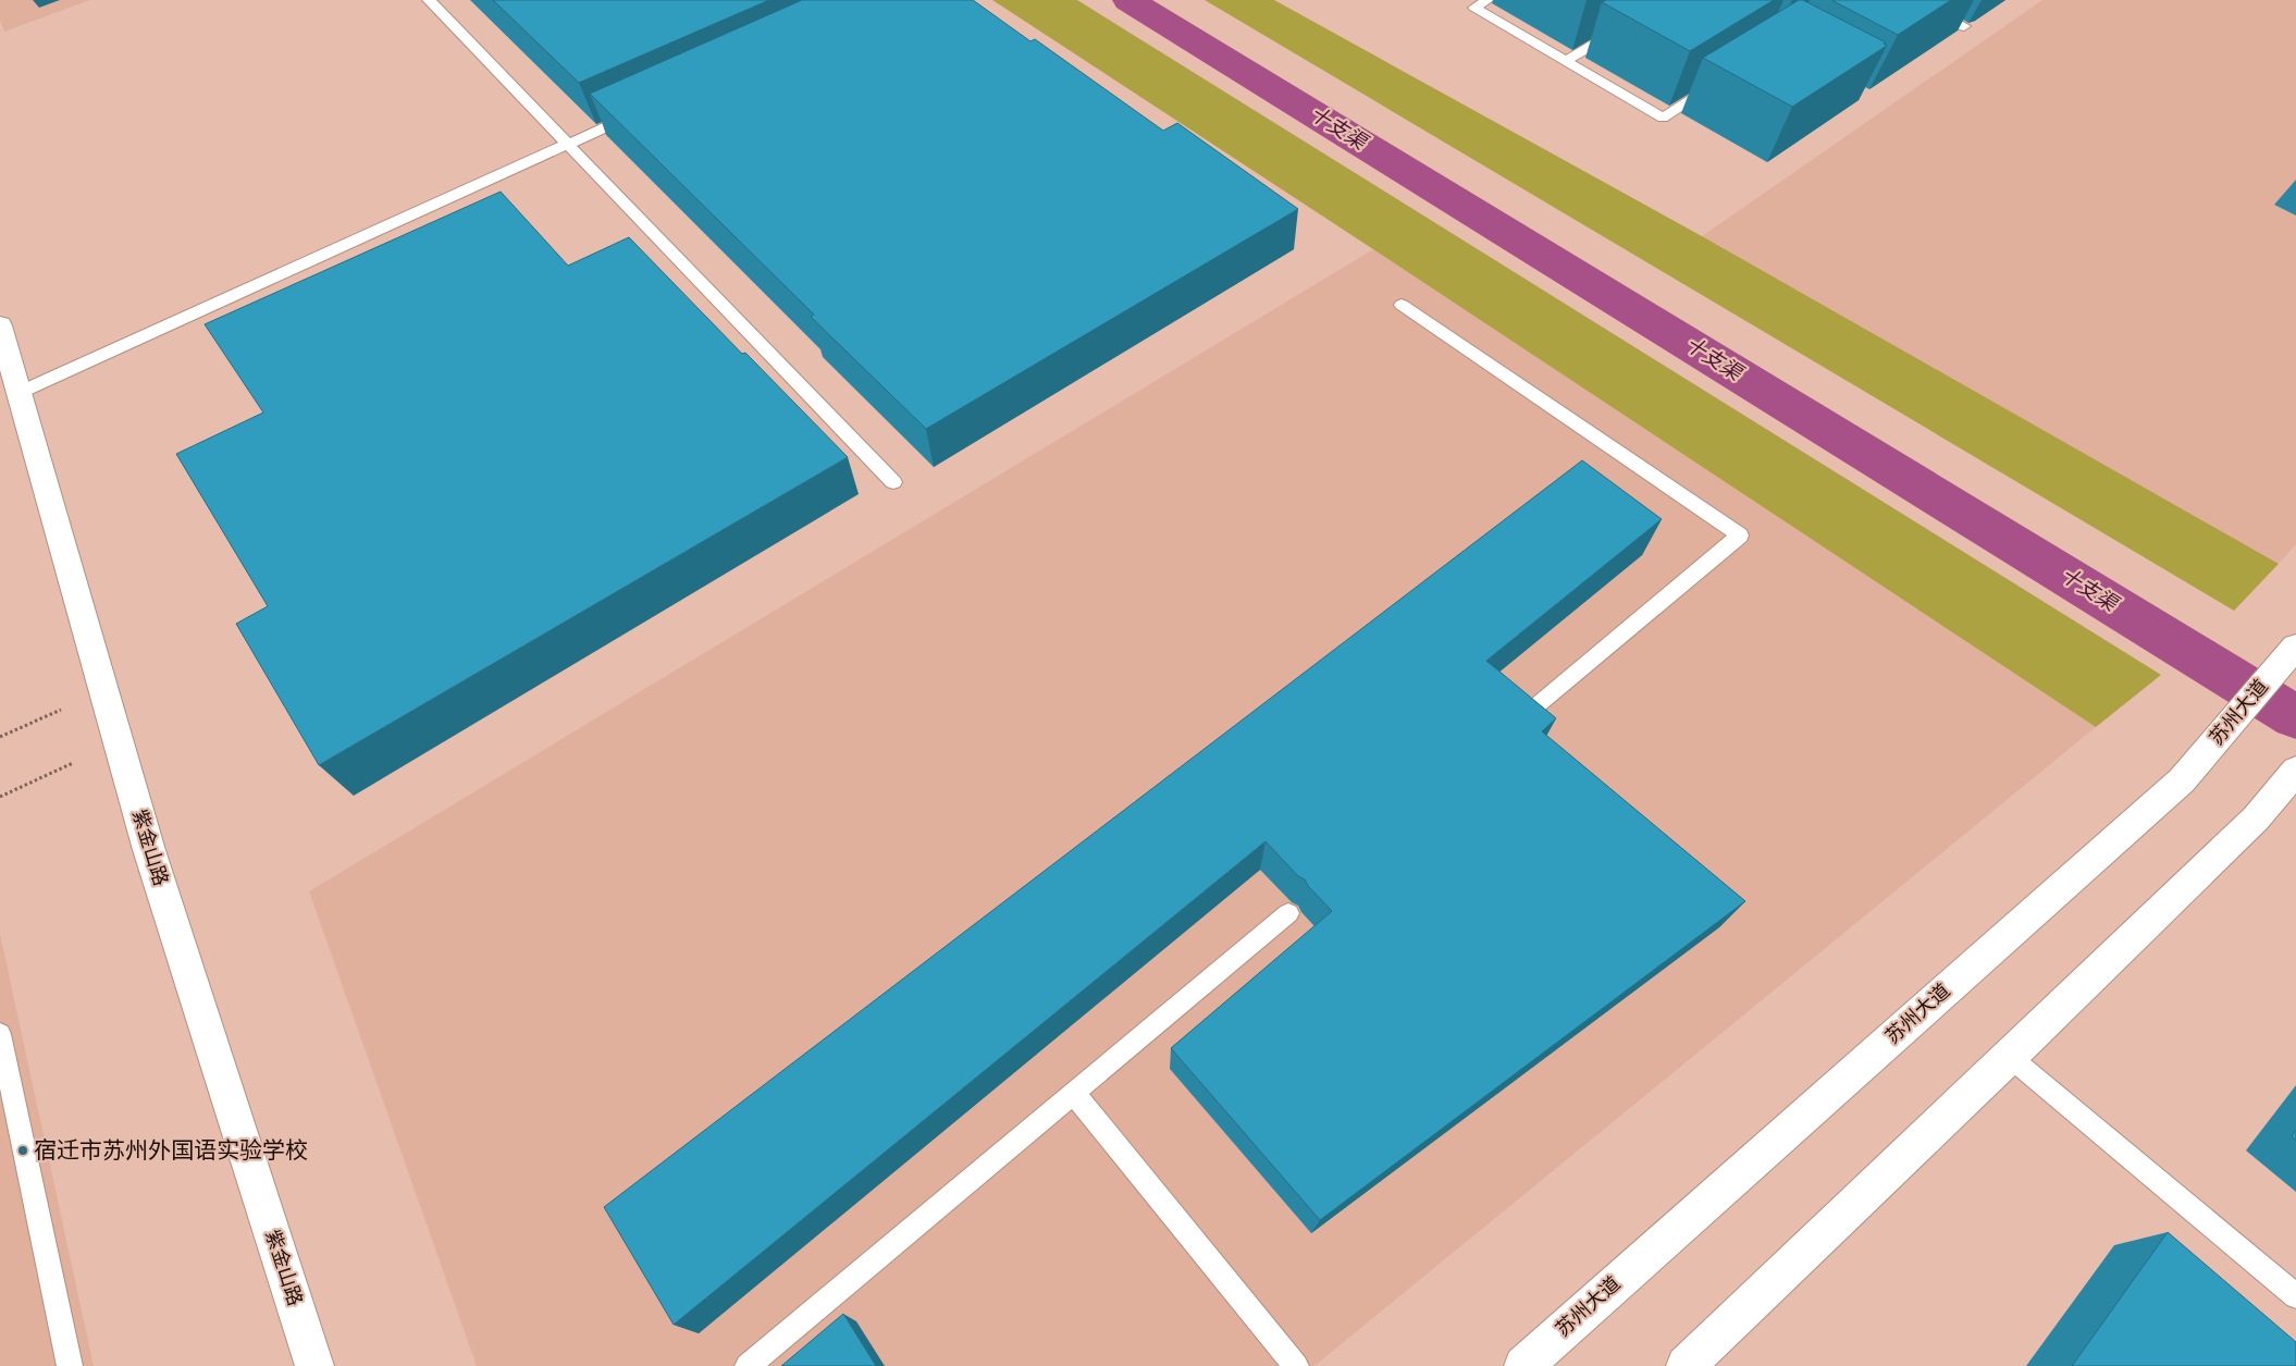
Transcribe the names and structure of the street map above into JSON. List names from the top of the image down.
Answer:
{
  "streets": {
    "street": ["苏州大道", "紫金山路"]
  },
  "water": ["十支渠"],
  "places": ["宿迁市苏州外国语实验学校"]
}
